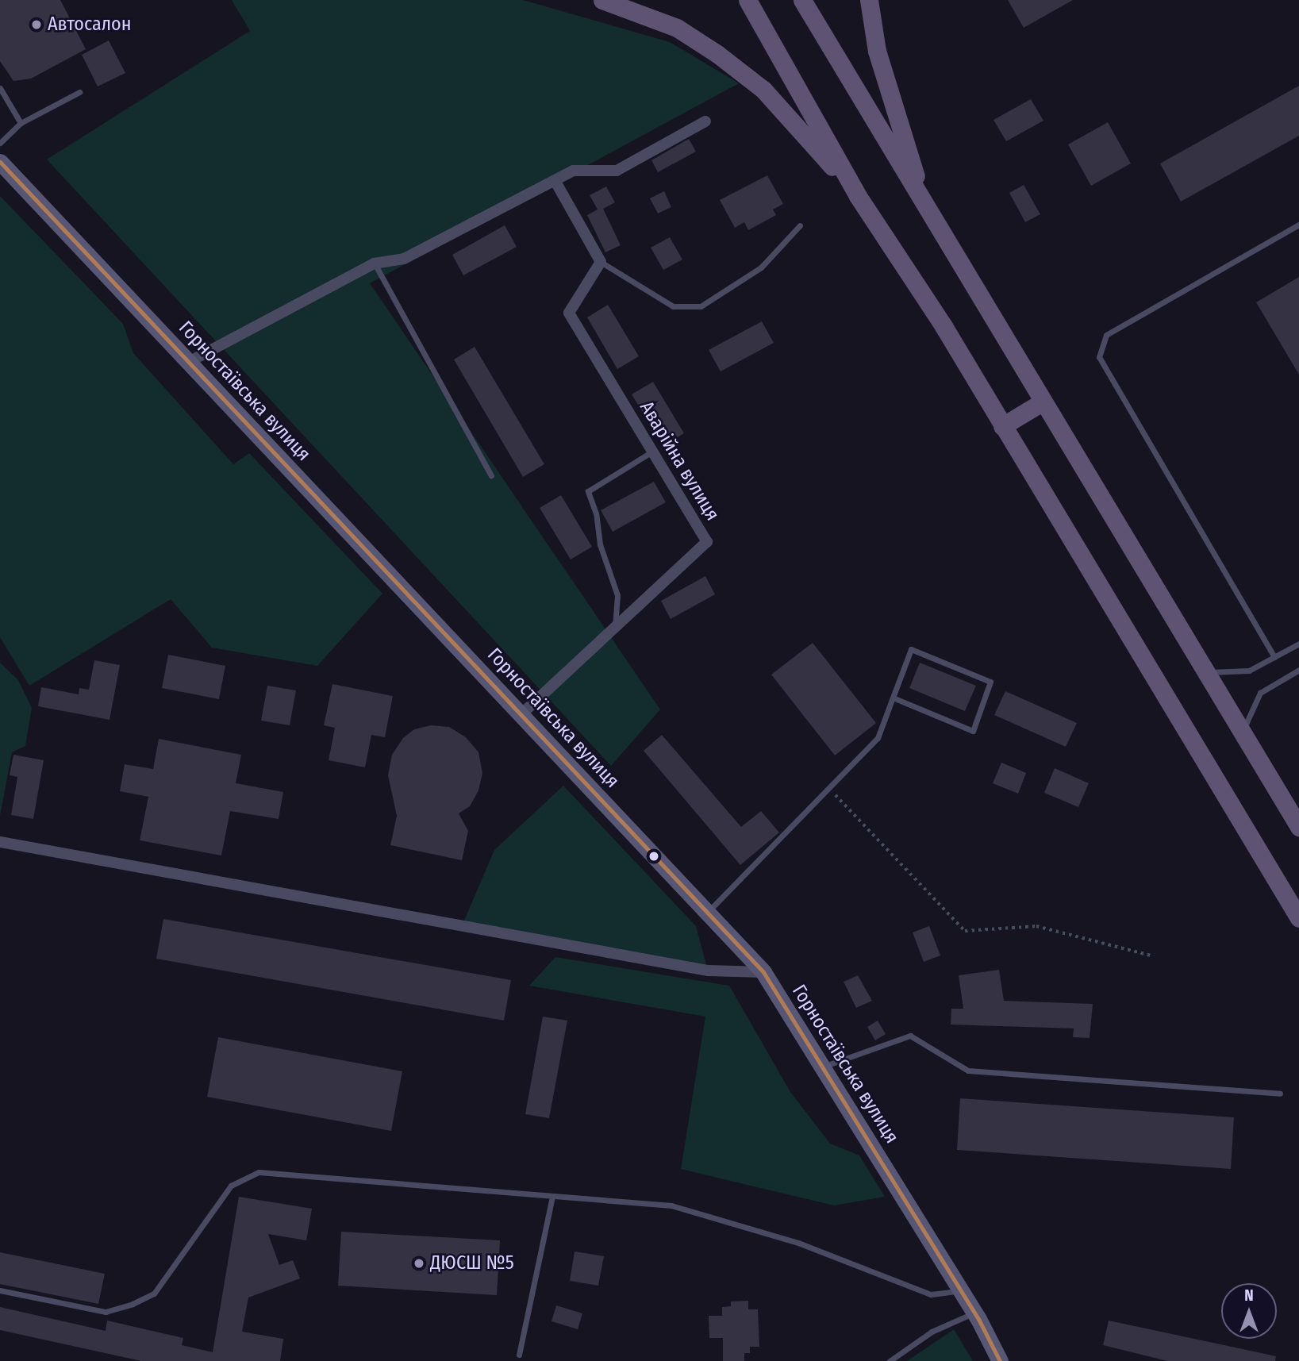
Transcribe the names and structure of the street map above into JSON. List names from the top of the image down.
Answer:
{
  "streets": {
    "main road": ["Горностаївська вулиця"],
    "street": ["Аварійна вулиця"]
  },
  "crossings": [
    ["Горностаївська вулиця", "Аварійна вулиця"]
  ],
  "places": ["Автосалон", "ДЮСШ №5"],
  "north": "top"
}
